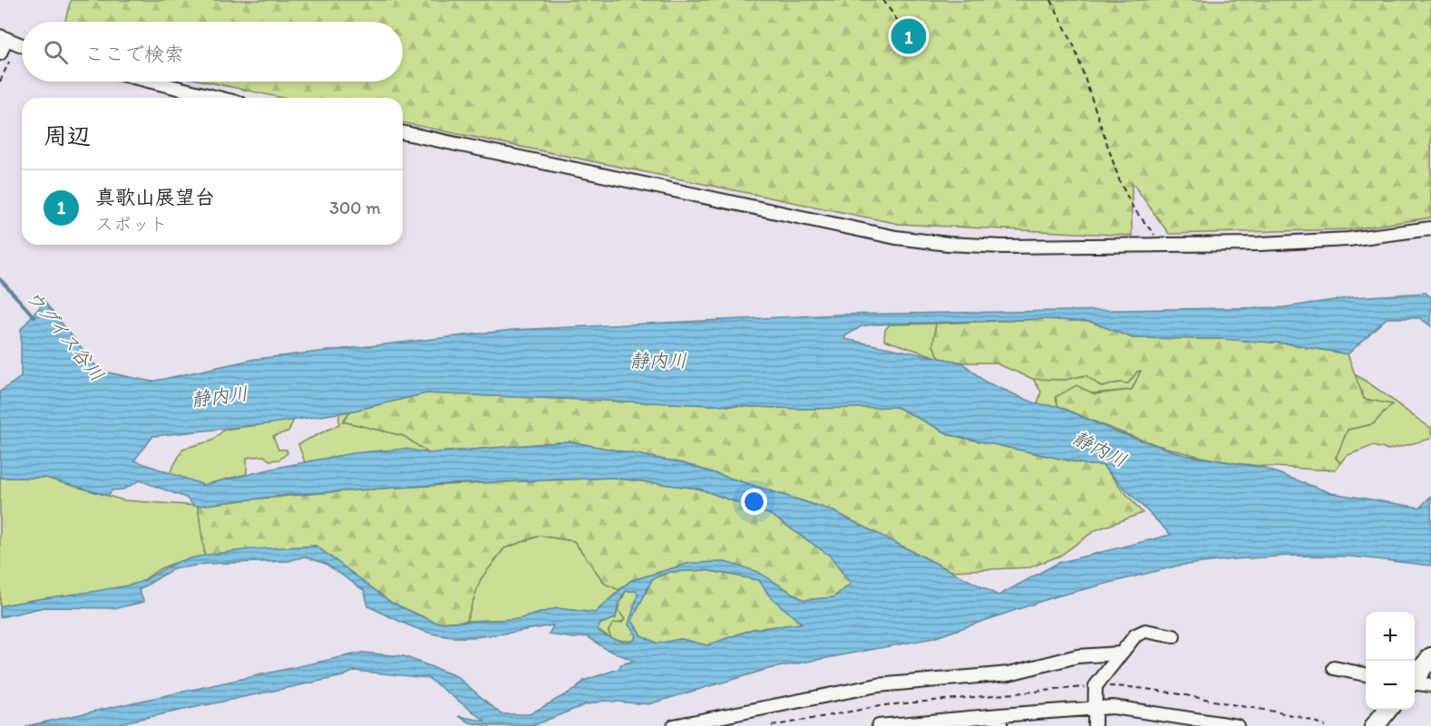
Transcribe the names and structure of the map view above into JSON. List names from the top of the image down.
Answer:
{
  "water": ["ウグイス谷川", "静内川"],
  "page": {
    "pins": "1",
    "search": "ここで検索",
    "heading": "周辺",
    "list": [
      {
        "mark": "1",
        "name": "真歌山展望台",
        "note": "スポット",
        "value": "300 m"
      }
    ],
    "map_buttons": ["+", "−"]
  }
}
